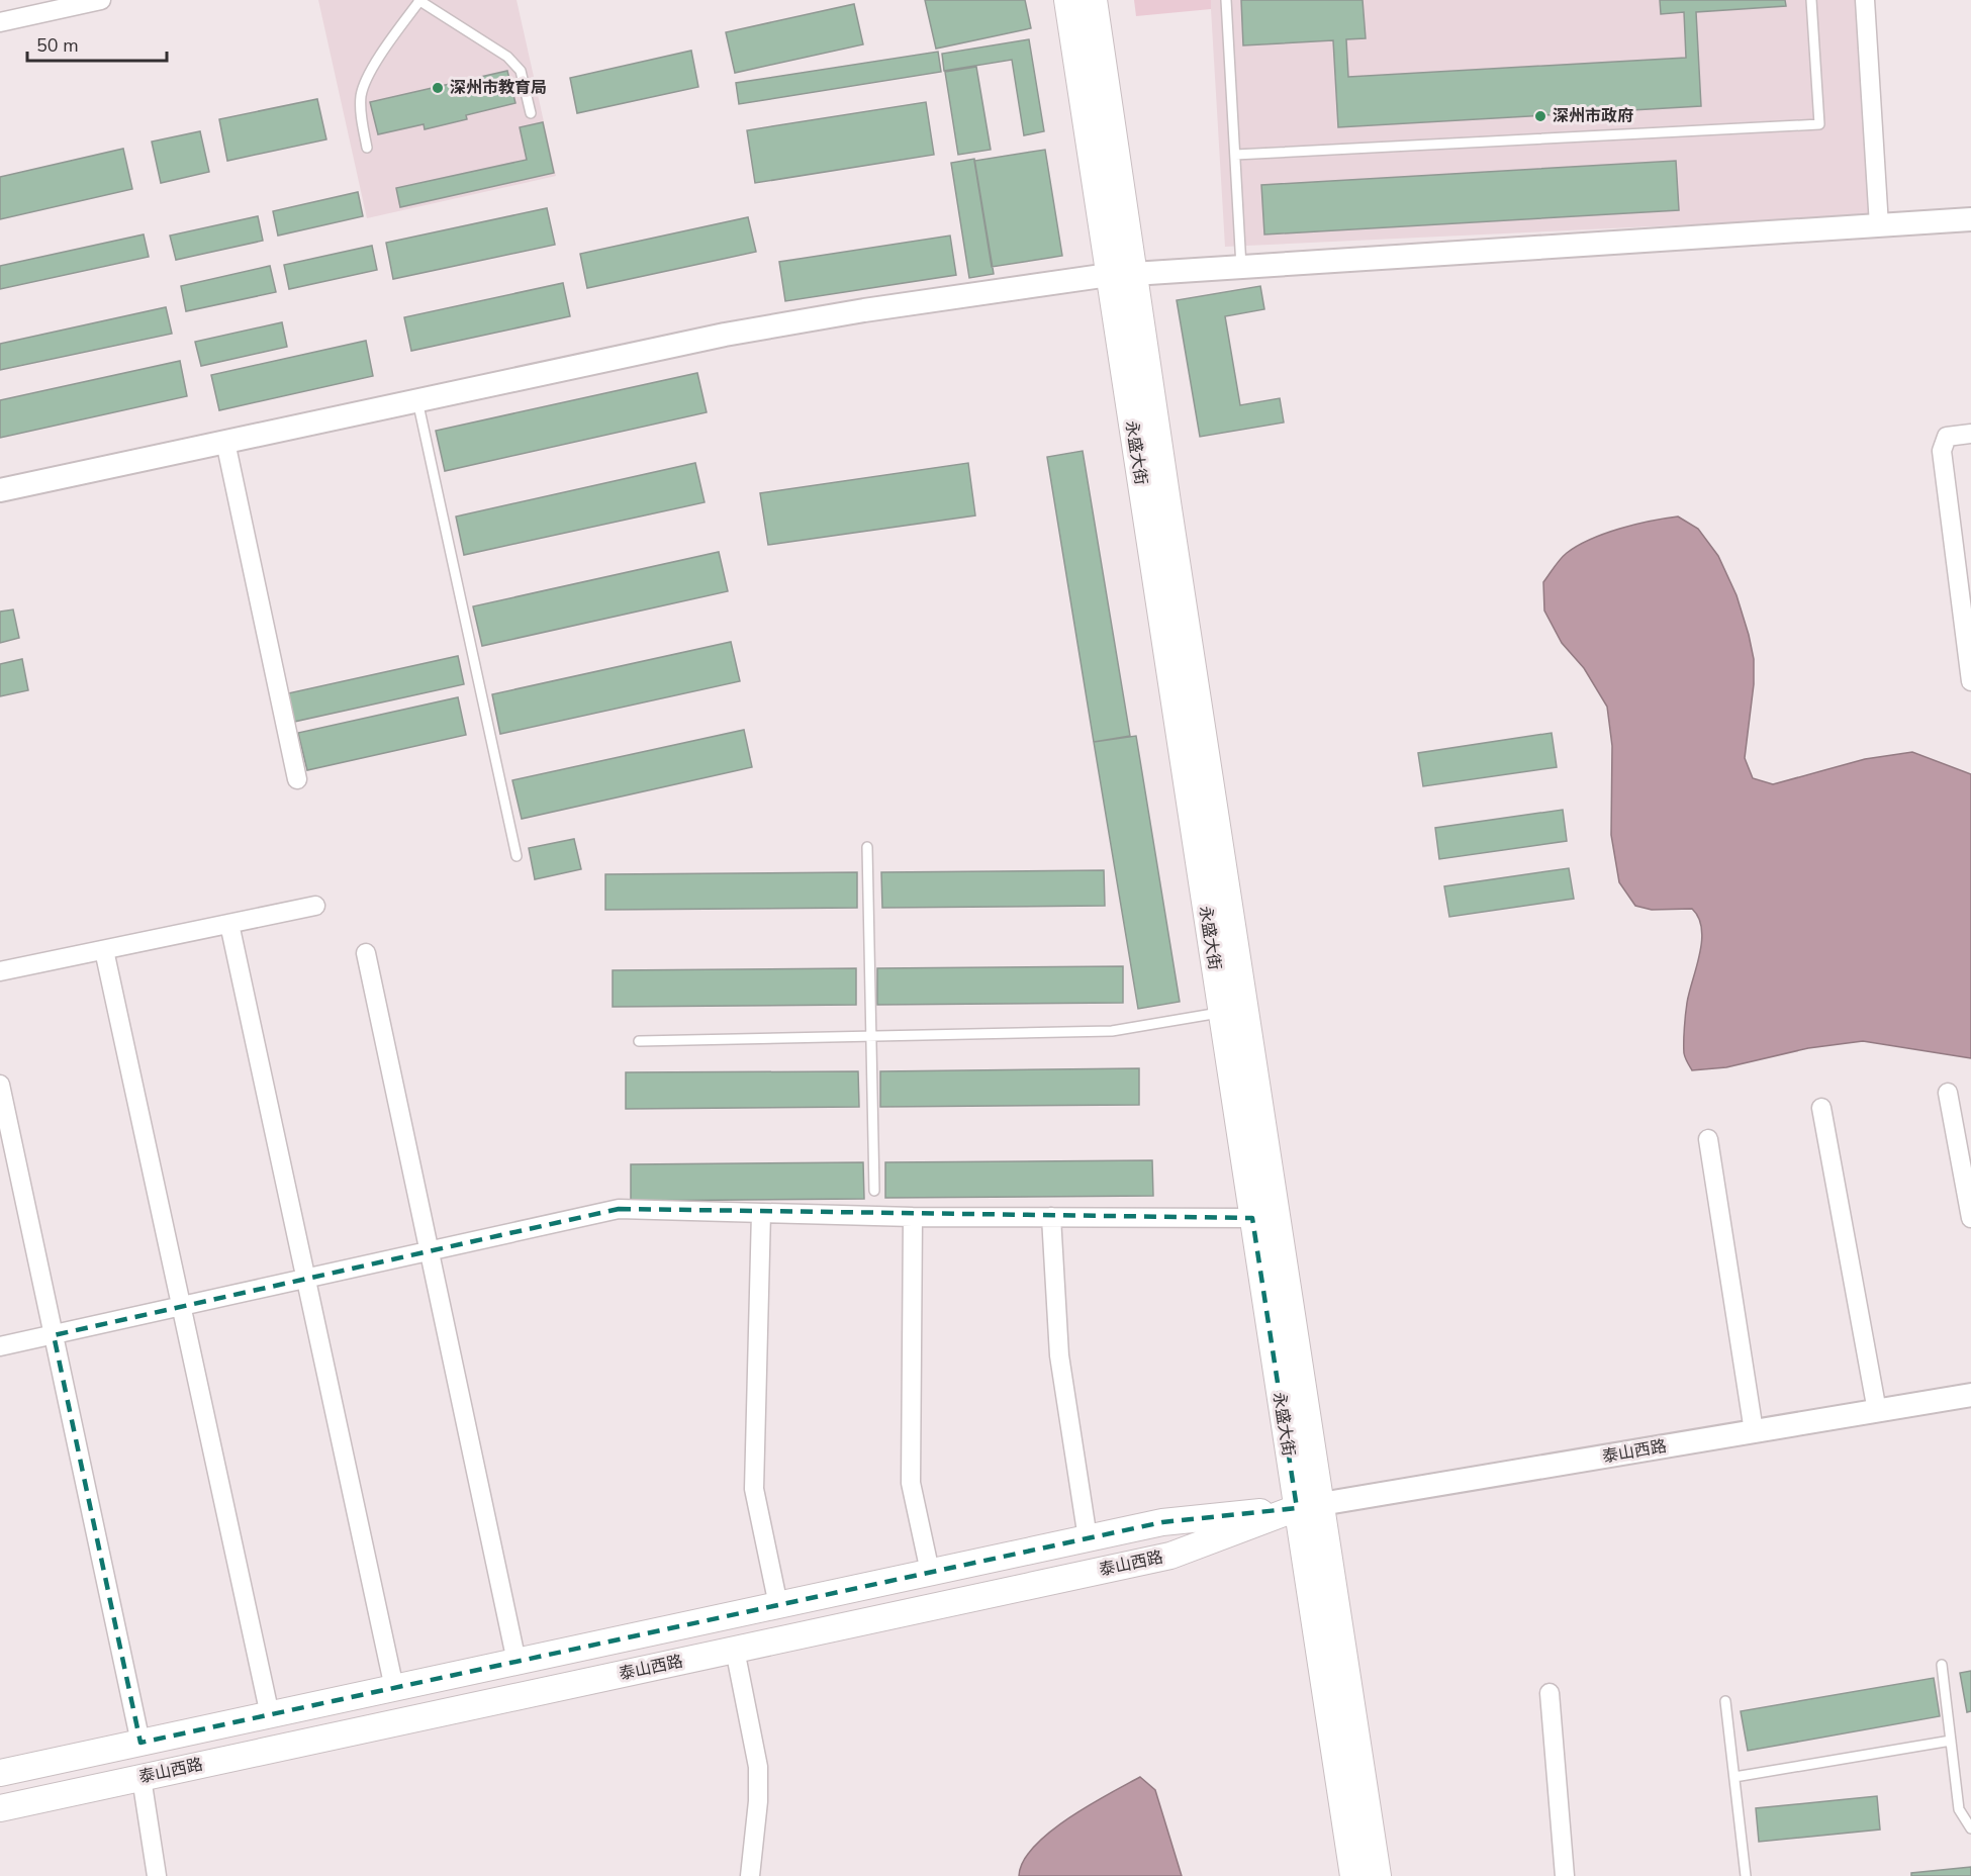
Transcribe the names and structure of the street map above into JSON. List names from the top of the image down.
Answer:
{
  "streets": {
    "main road": ["永盛大街", "泰山西路"]
  },
  "crossings": [
    ["永盛大街", "泰山西路"]
  ],
  "places": ["深州市教育局", "深州市政府"],
  "scale_bar": "50 m"
}
